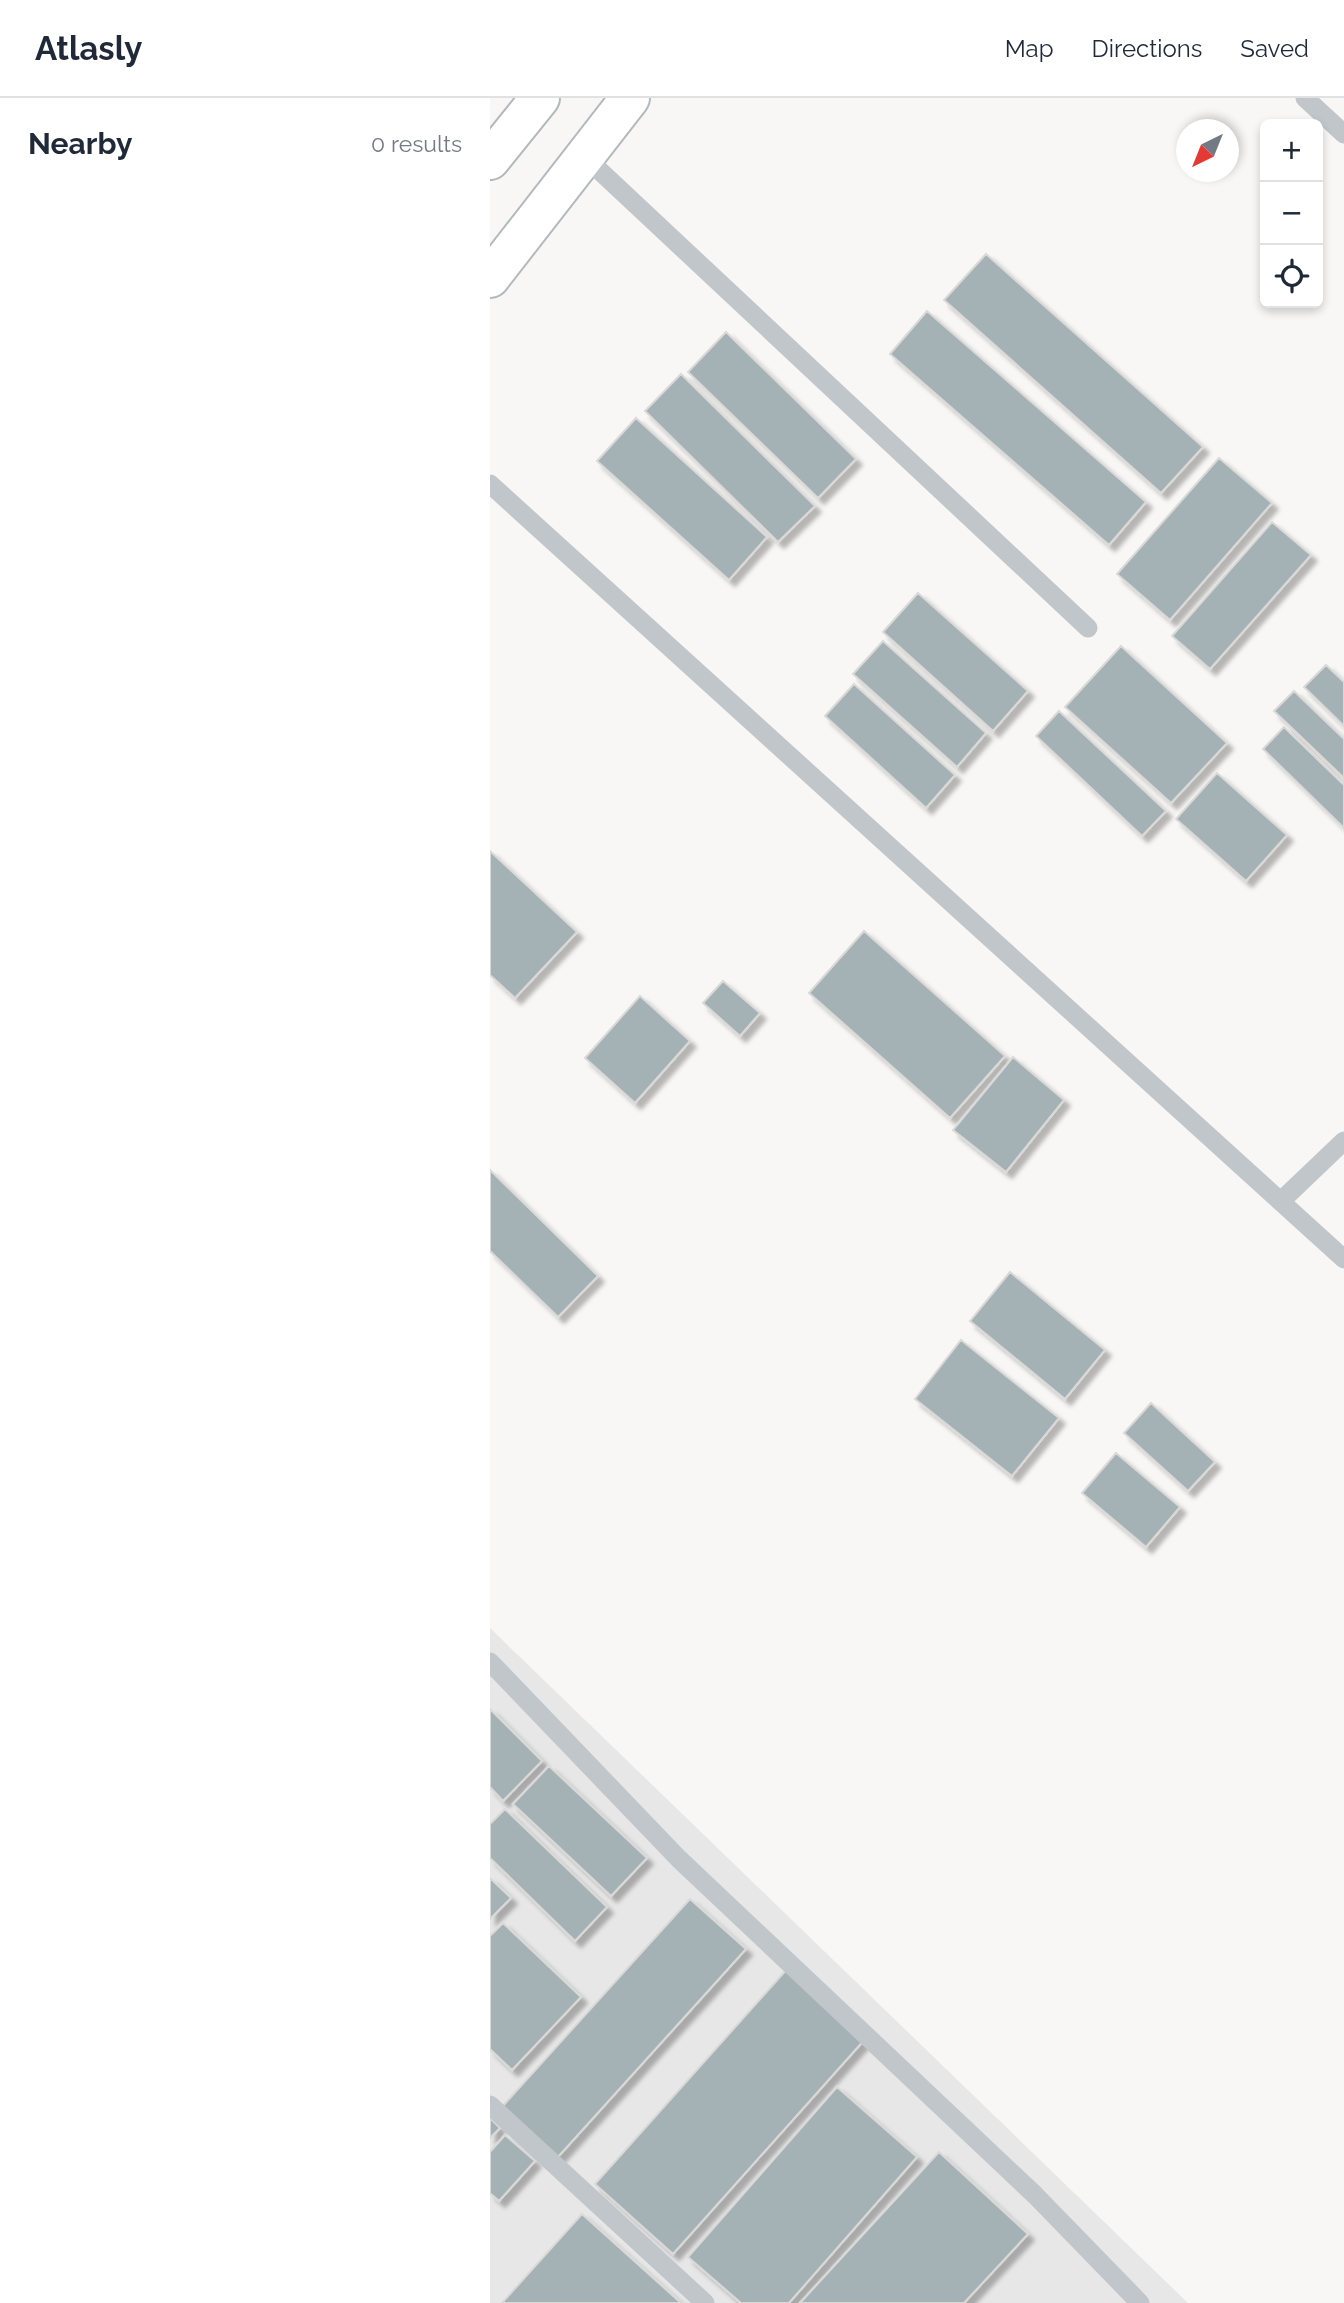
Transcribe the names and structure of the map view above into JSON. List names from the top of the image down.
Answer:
{
  "north": "bottom left",
  "page": {
    "header": "Atlasly",
    "nav": ["Map", "Directions", "Saved"],
    "heading": ["Nearby", "0 results"],
    "map_buttons": ["+", "−"]
  }
}
